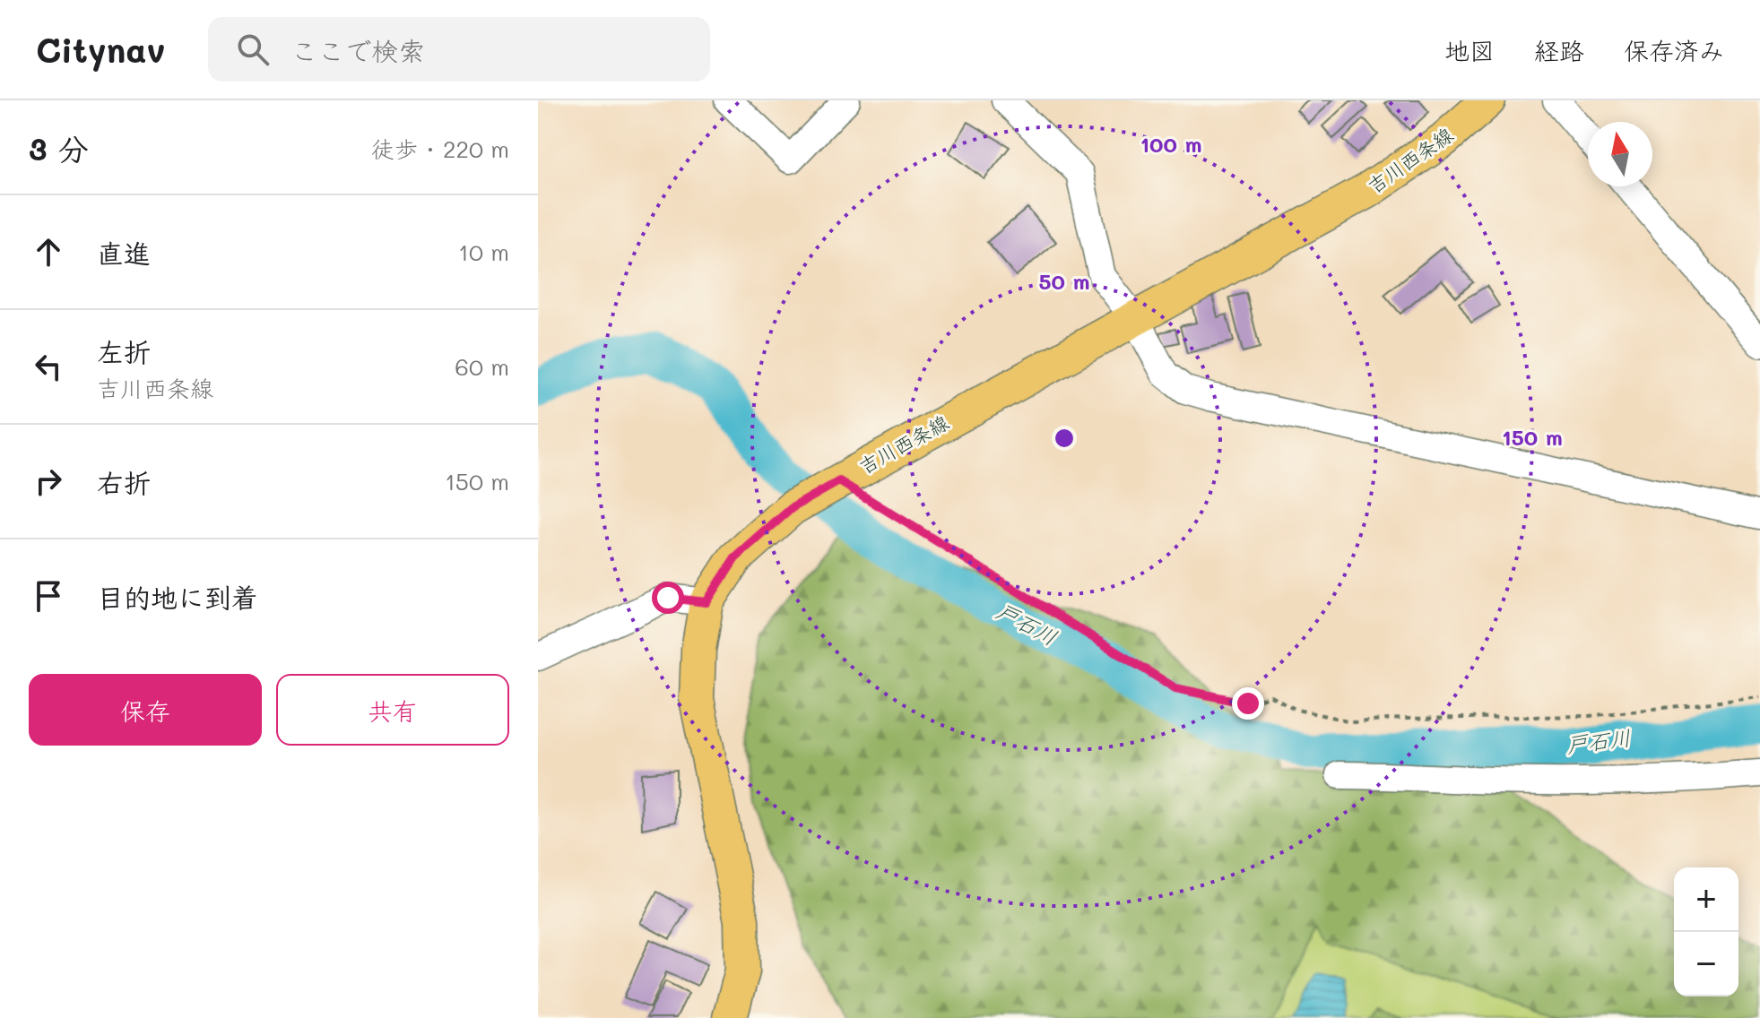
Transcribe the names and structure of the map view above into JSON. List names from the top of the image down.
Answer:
{
  "streets": {
    "main road": ["吉川西条線"]
  },
  "water": ["戸石川"],
  "north": "top",
  "page": {
    "header": "Citynav",
    "search": "ここで検索",
    "nav": ["地図", "経路", "保存済み"],
    "heading": ["3 分", "徒歩 · 220 m"],
    "list": [
      ["直進", "10 m"],
      ["左折", "吉川西条線", "60 m"],
      ["右折", "150 m"],
      "目的地に到着"
    ],
    "buttons": ["保存", "共有"],
    "map_buttons": ["+", "−"]
  },
  "rings": ["100 m", "50 m", "150 m"]
}
